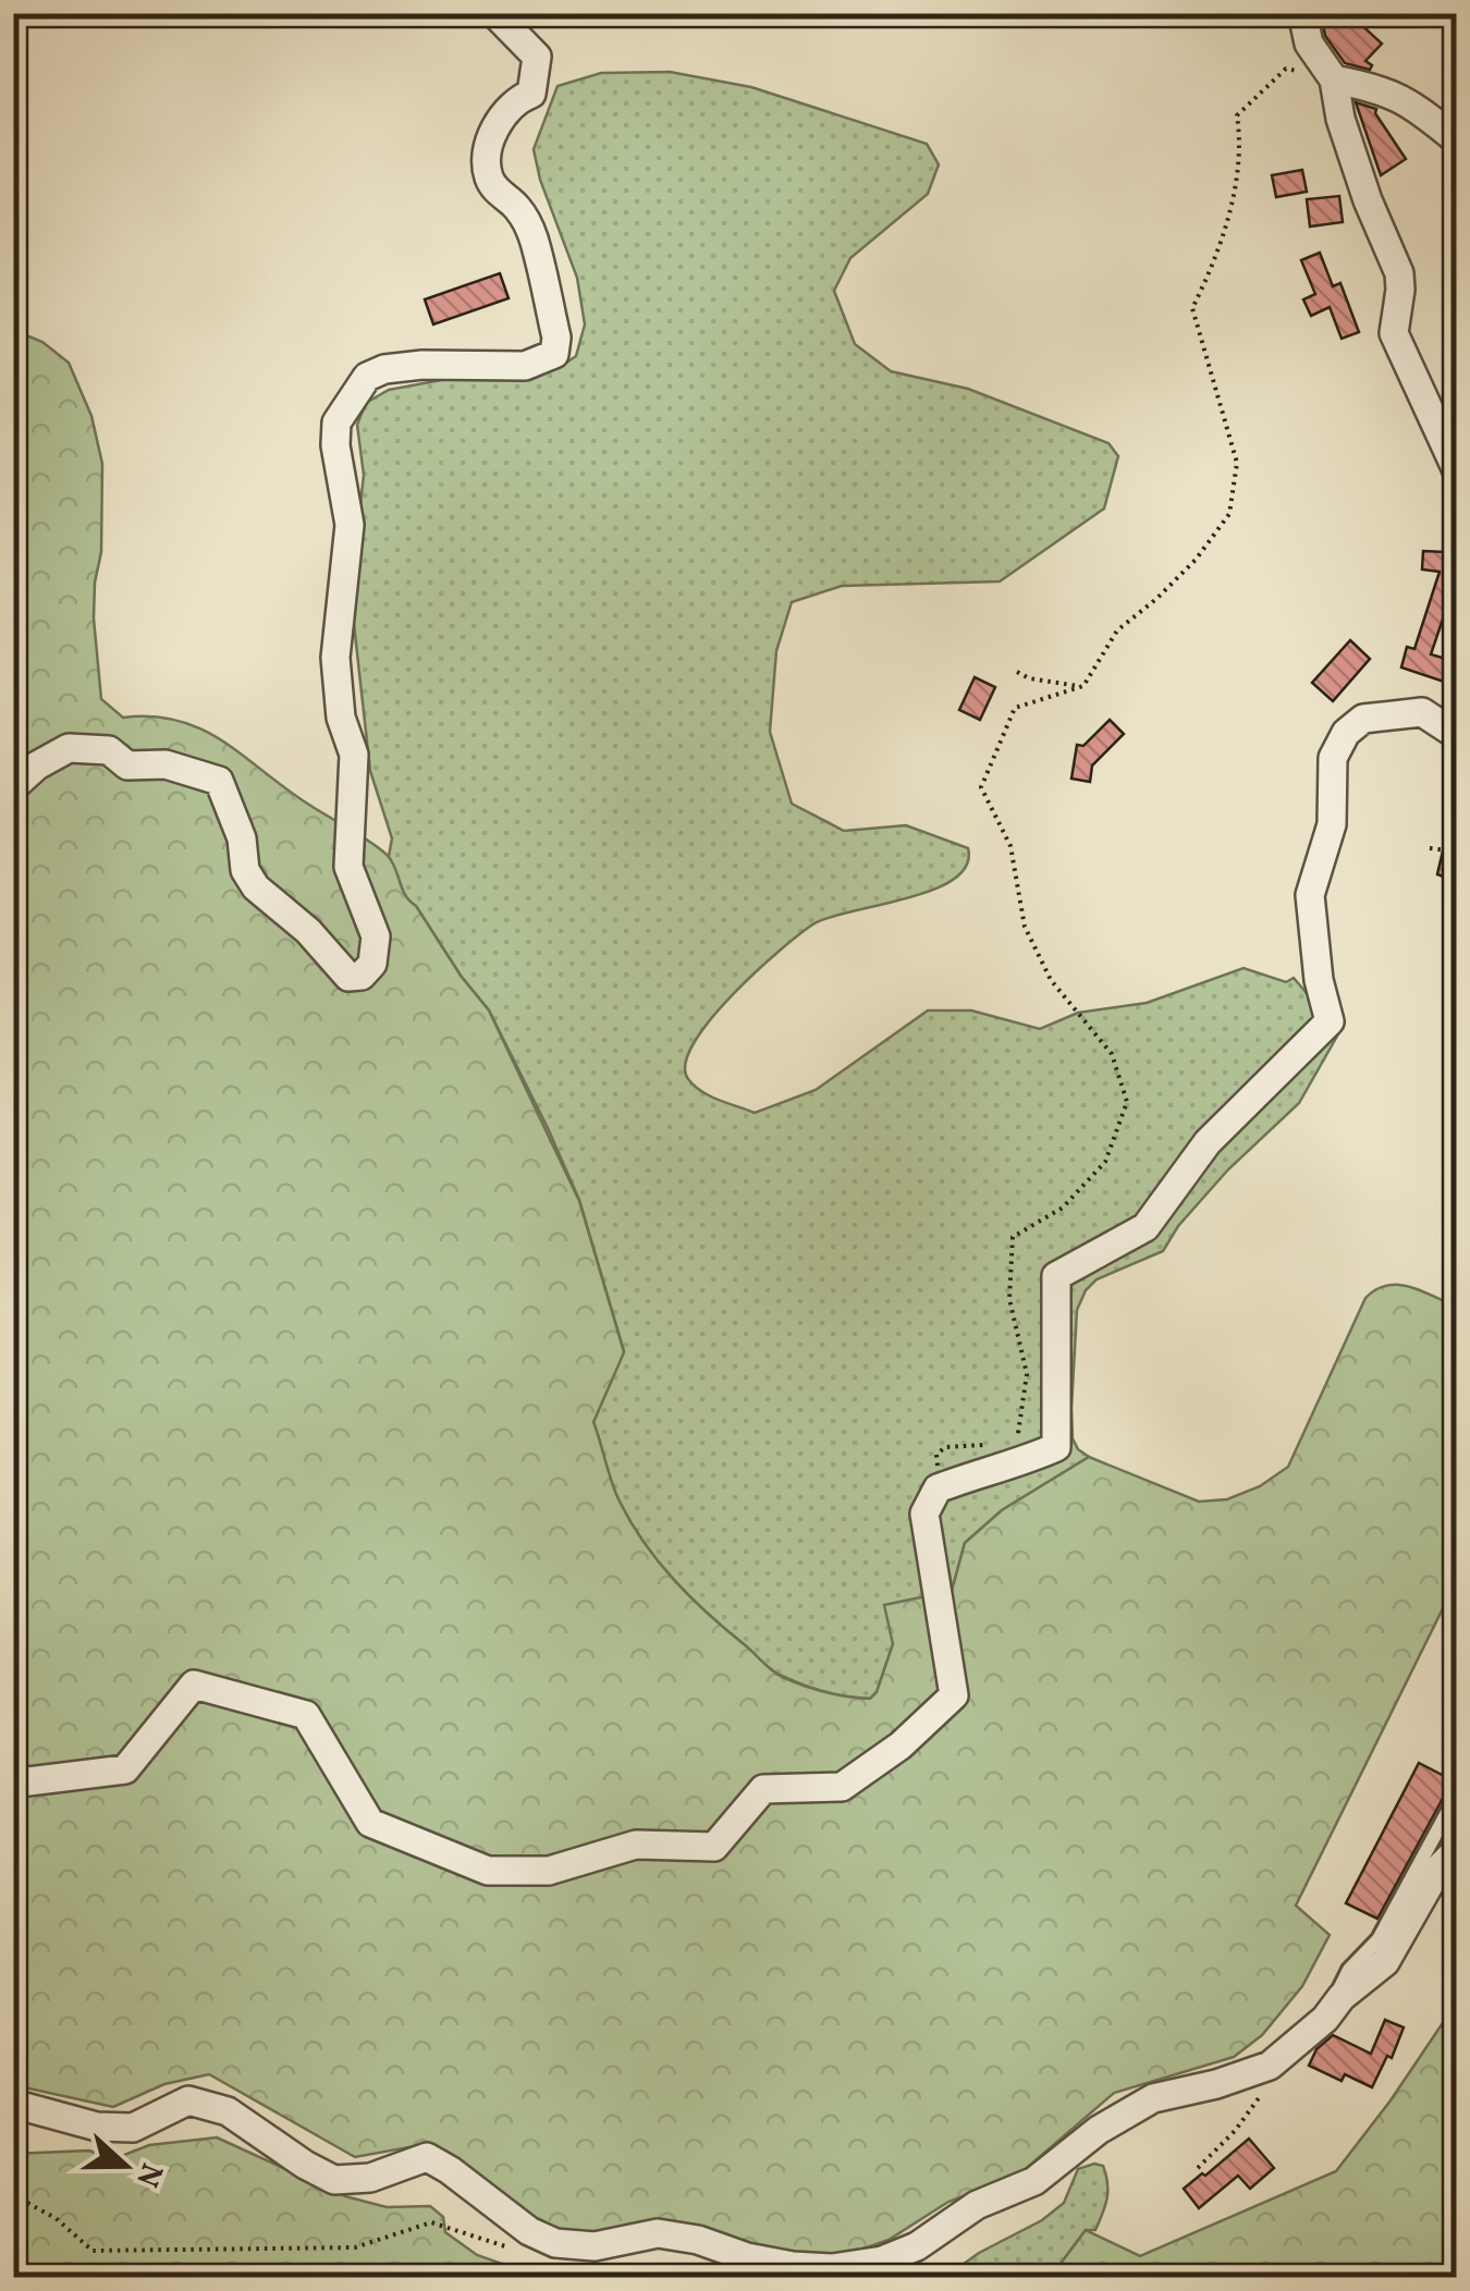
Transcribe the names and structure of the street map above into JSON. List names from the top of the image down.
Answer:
{
  "north": "right"
}
